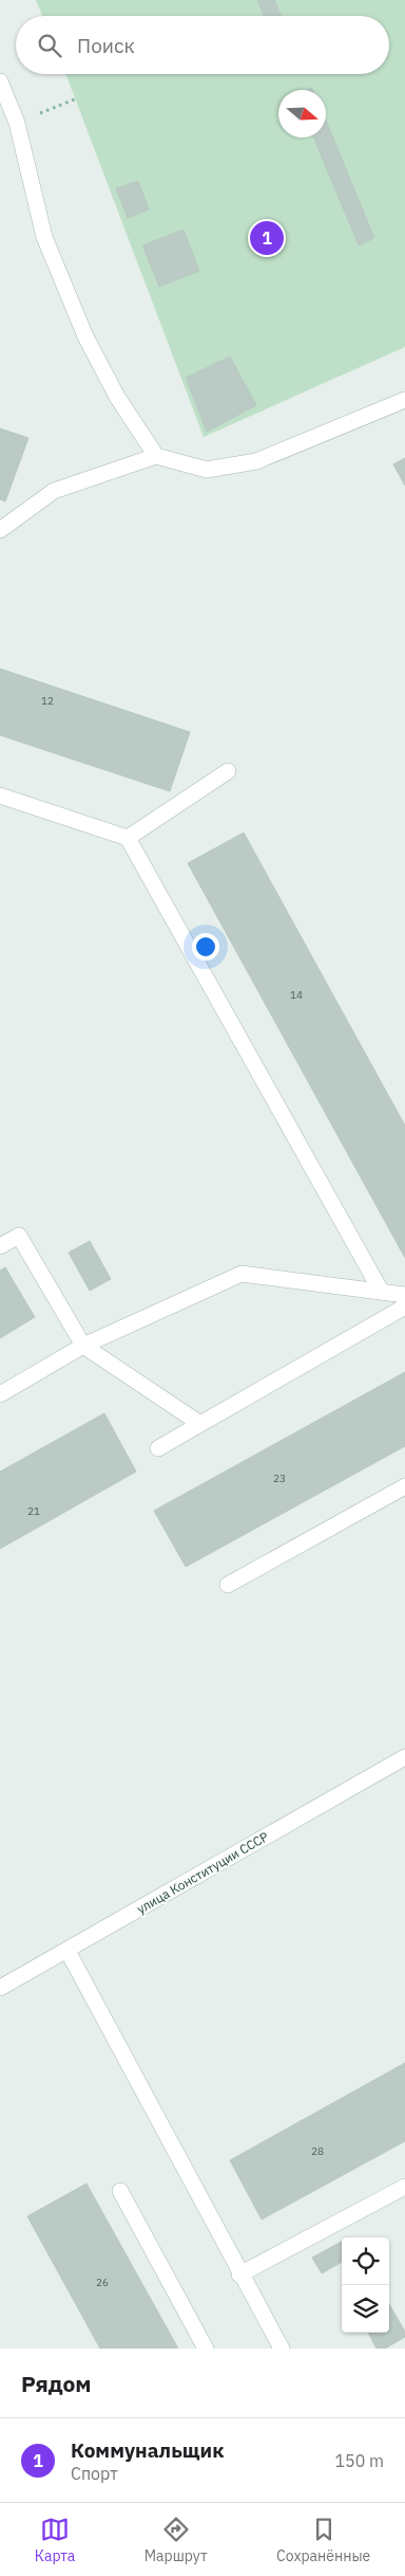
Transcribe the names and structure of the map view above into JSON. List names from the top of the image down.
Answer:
{
  "streets": {
    "street": ["улица Конституции СССР"]
  },
  "house_numbers": [
    "12",
    "14",
    "23",
    "21",
    "28",
    "26"
  ],
  "north": "right",
  "page": {
    "search": "Поиск",
    "pins": "1",
    "heading": "Рядом",
    "list": [
      {
        "mark": "1",
        "name": "Коммунальщик",
        "note": "Спорт",
        "value": "150 m"
      }
    ],
    "nav": ["Карта", "Маршрут", "Сохранённые"]
  }
}
